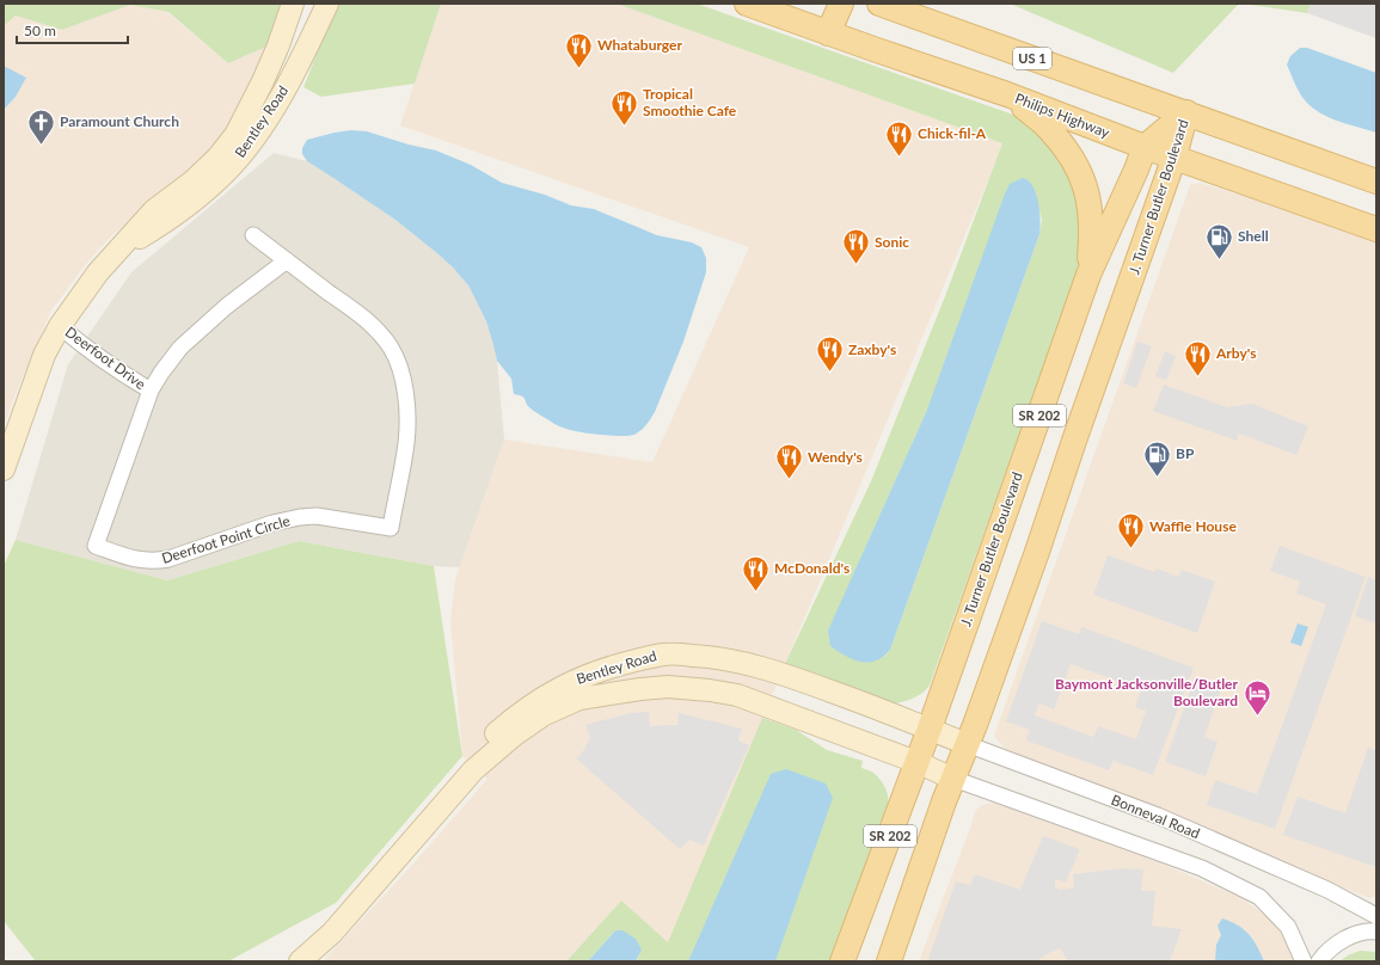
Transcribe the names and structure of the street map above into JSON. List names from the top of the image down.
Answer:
{
  "streets": {
    "main road": [
      "US 1",
      "Philips Highway",
      "J. Turner Butler Boulevard",
      "SR 202"
    ],
    "street": [
      "Bentley Road",
      "Deerfoot Drive",
      "Deerfoot Point Circle",
      "Bonneval Road"
    ]
  },
  "crossings": [
    ["US 1", "J. Turner Butler Boulevard"],
    ["Philips Highway", "J. Turner Butler Boulevard"],
    ["Bentley Road", "J. Turner Butler Boulevard"],
    ["Bentley Road", "Deerfoot Drive"],
    ["Bentley Road", "Bonneval Road"],
    ["J. Turner Butler Boulevard", "Bonneval Road"],
    ["Deerfoot Drive", "Deerfoot Point Circle"]
  ],
  "places": {
    "restaurant": [
      "Whataburger",
      "Tropical Smoothie Cafe",
      "Chick-fil-A",
      "Sonic",
      "Zaxby's",
      "Arby's",
      "Wendy's",
      "Waffle House",
      "McDonald's"
    ],
    "church": ["Paramount Church"],
    "fuel station": ["Shell", "BP"],
    "hotel": ["Baymont Jacksonville/Butler Boulevard"]
  },
  "scale_bar": "50 m"
}
